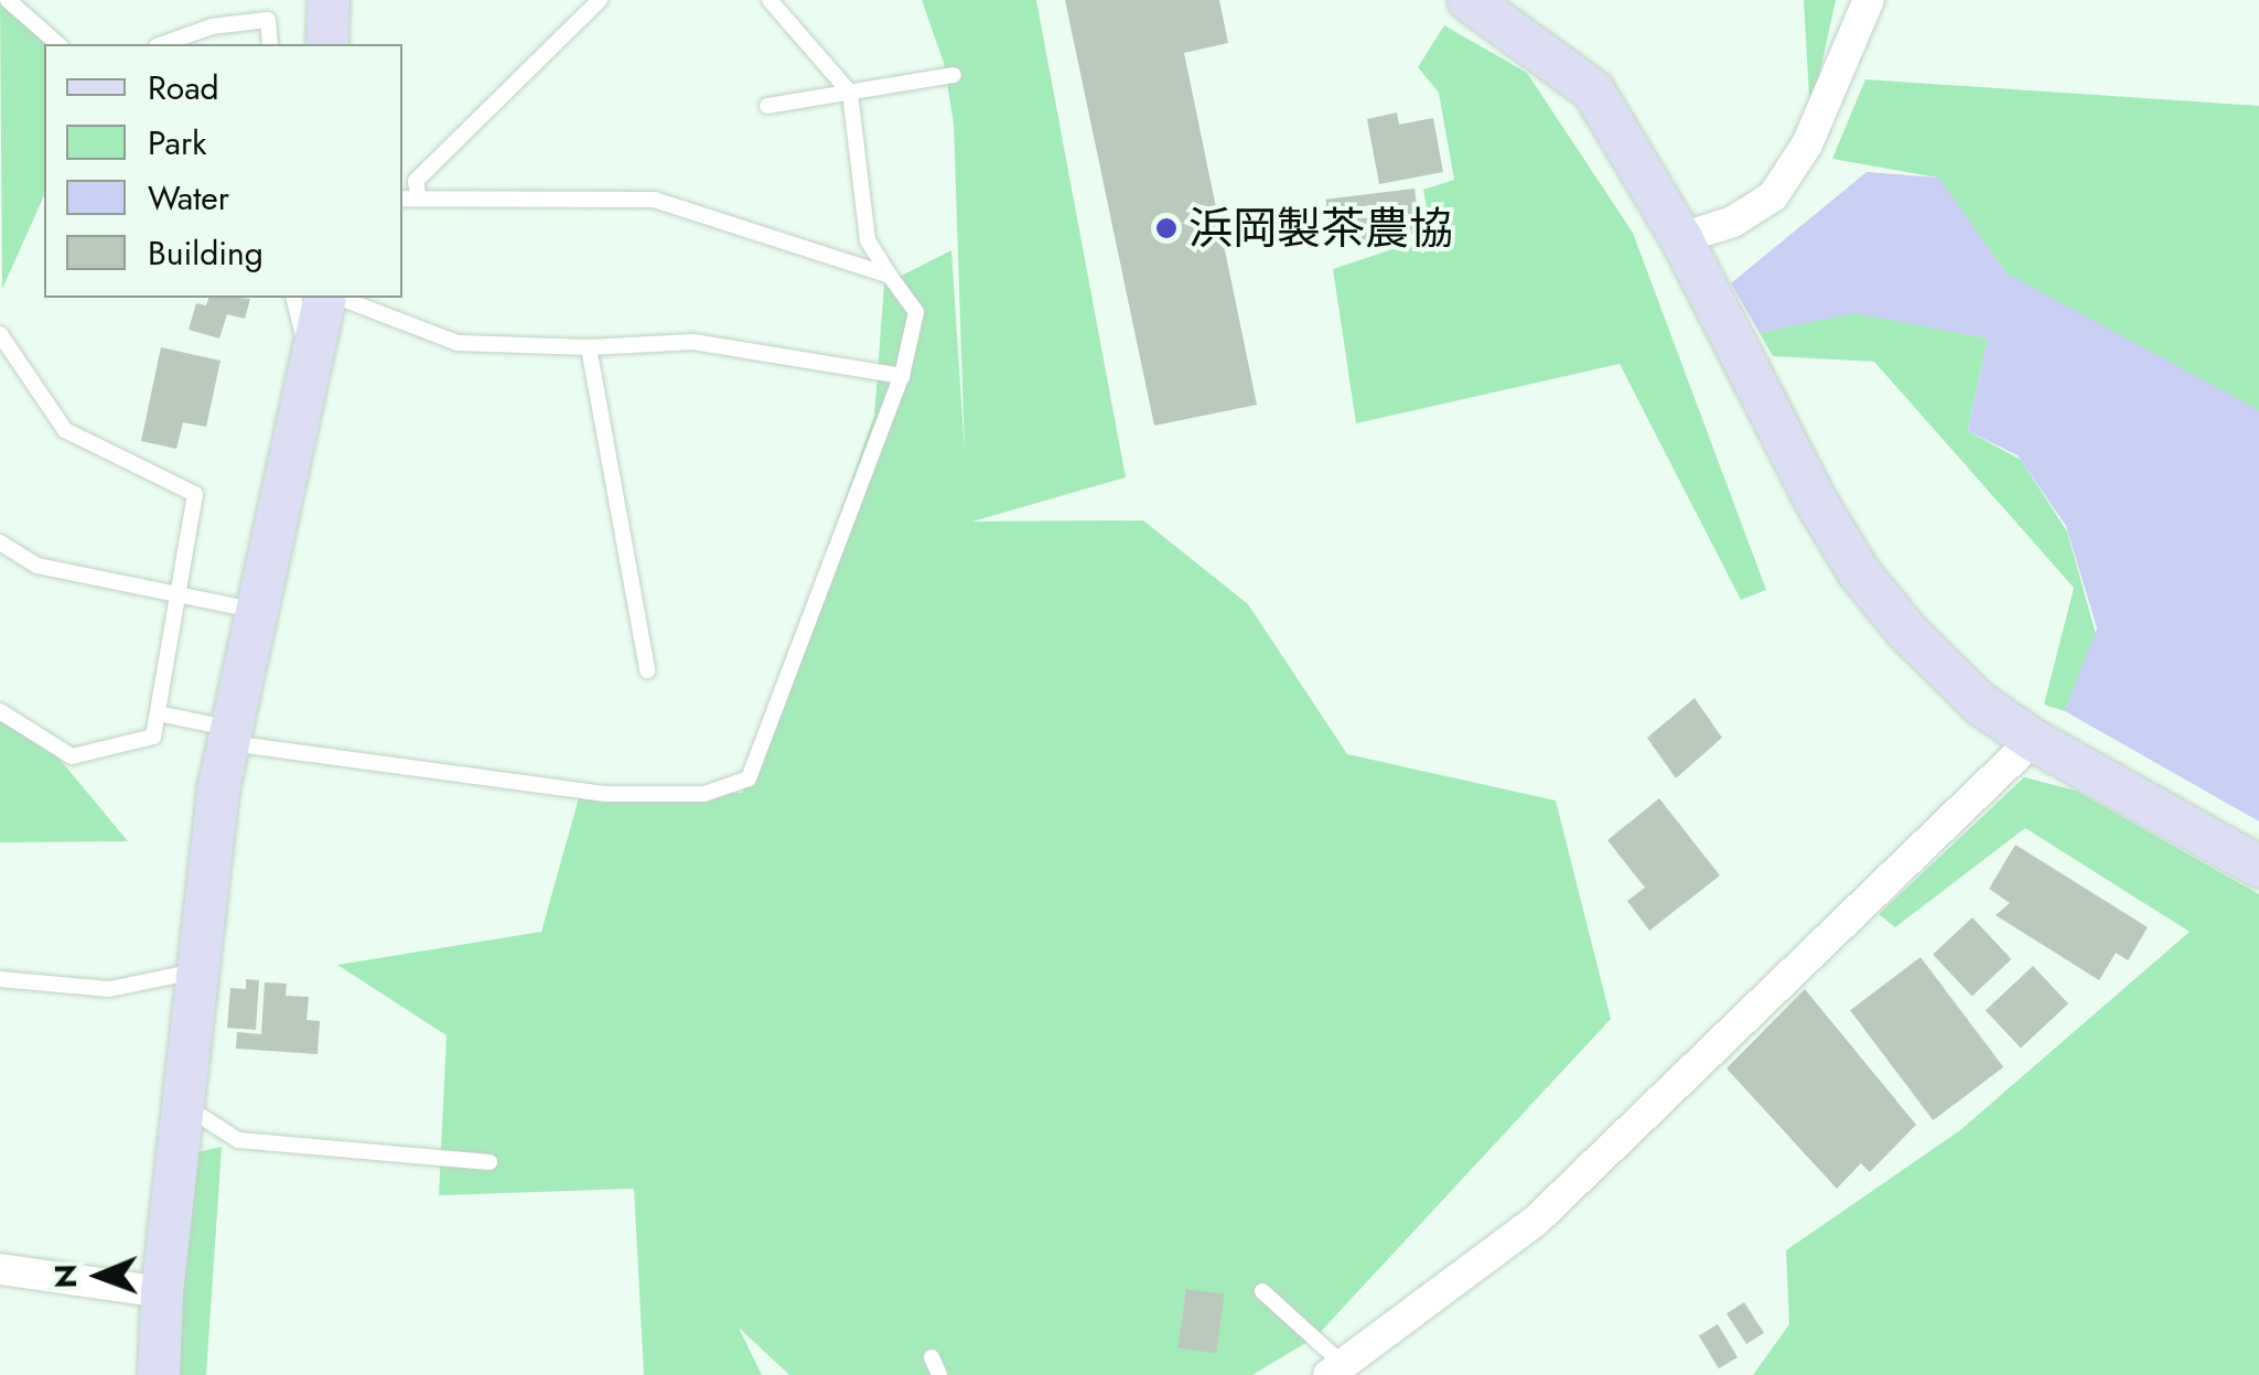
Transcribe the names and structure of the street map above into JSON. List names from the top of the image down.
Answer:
{
  "places": ["浜岡製茶農協"],
  "legend": [
    "Road",
    "Park",
    "Water",
    "Building"
  ],
  "north": "left"
}
